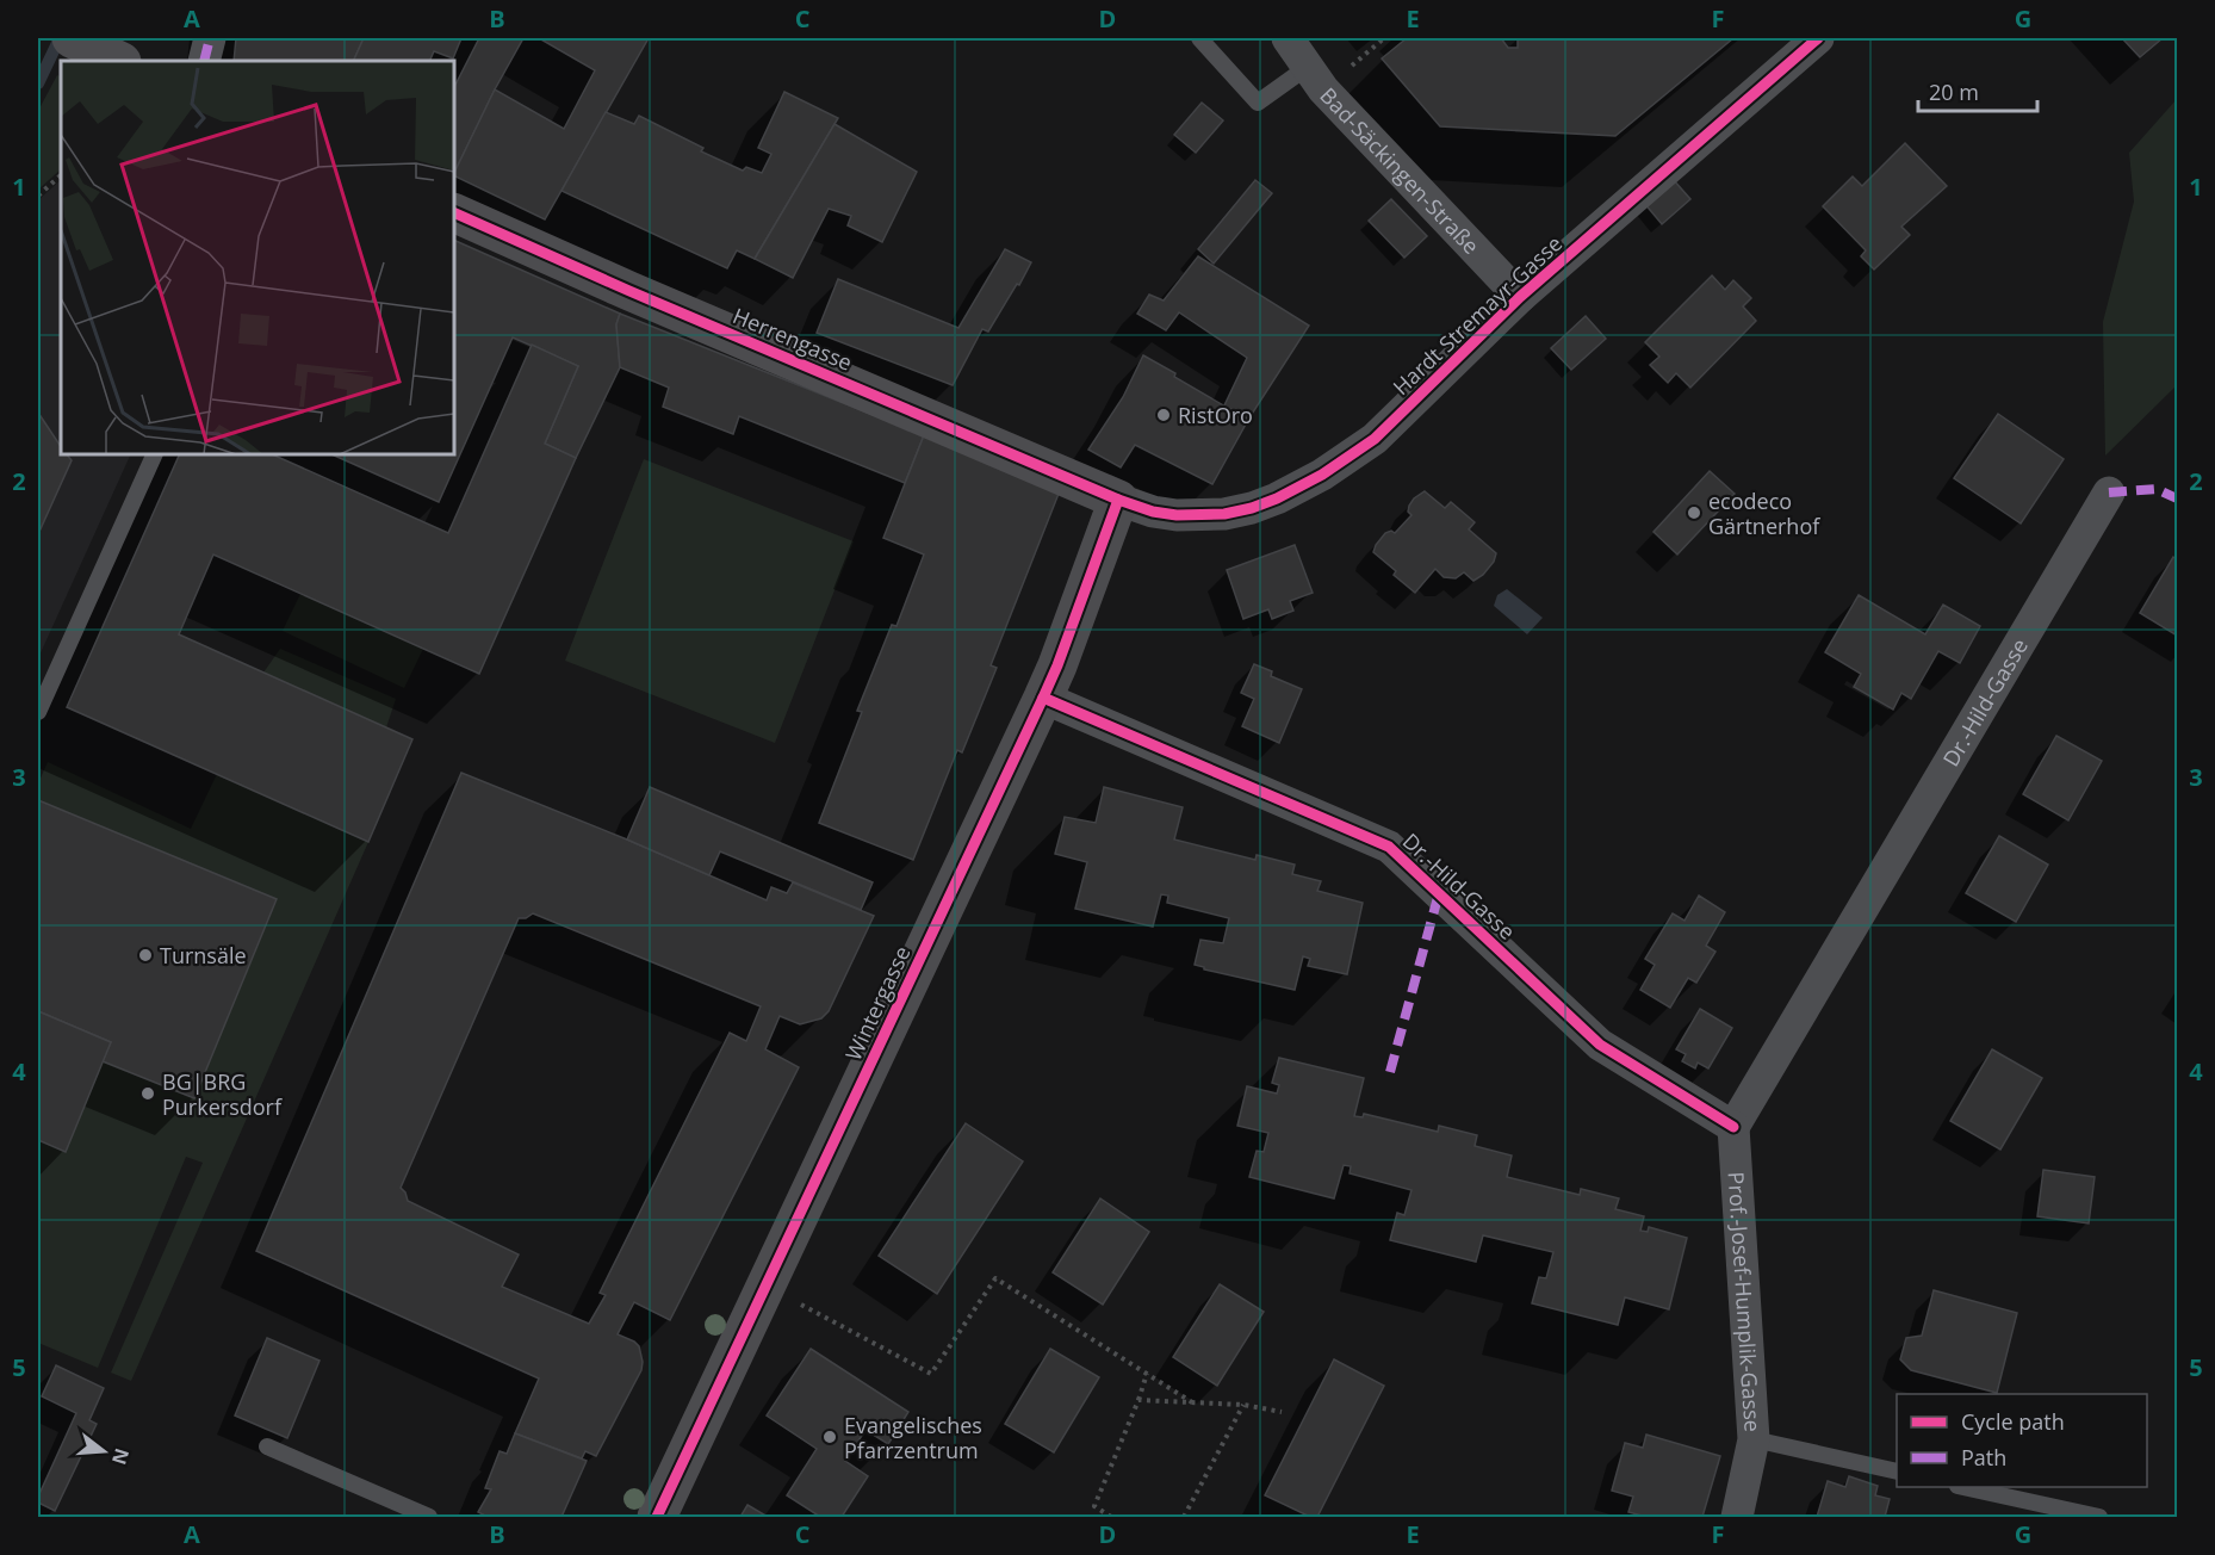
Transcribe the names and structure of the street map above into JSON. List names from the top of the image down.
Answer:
{
  "streets": {
    "street": [
      "Bad-Säckingen-Straße",
      "Hardt Stremayr-Gasse",
      "Herrengasse",
      "Dr.-Hild-Gasse",
      "Wintergasse",
      "Prof.-Josef-Humplik-Gasse"
    ]
  },
  "crossings": [
    ["Bad-Säckingen-Straße", "Hardt Stremayr-Gasse"],
    ["Hardt Stremayr-Gasse", "Herrengasse"],
    ["Hardt Stremayr-Gasse", "Wintergasse"],
    ["Herrengasse", "Wintergasse"],
    ["Dr.-Hild-Gasse", "Wintergasse"],
    ["Dr.-Hild-Gasse", "Prof.-Josef-Humplik-Gasse"]
  ],
  "places": [
    "RistOro",
    "ecodeco Gärtnerhof",
    "Turnsäle",
    "BG|BRG Purkersdorf",
    "Evangelisches Pfarrzentrum"
  ],
  "legend": ["Cycle path", "Path"],
  "scale_bar": "20 m",
  "north": "right",
  "grid": {
    "columns": [
      "A",
      "B",
      "C",
      "D",
      "E",
      "F",
      "G"
    ],
    "rows": [
      "1",
      "2",
      "3",
      "4",
      "5"
    ]
  }
}
